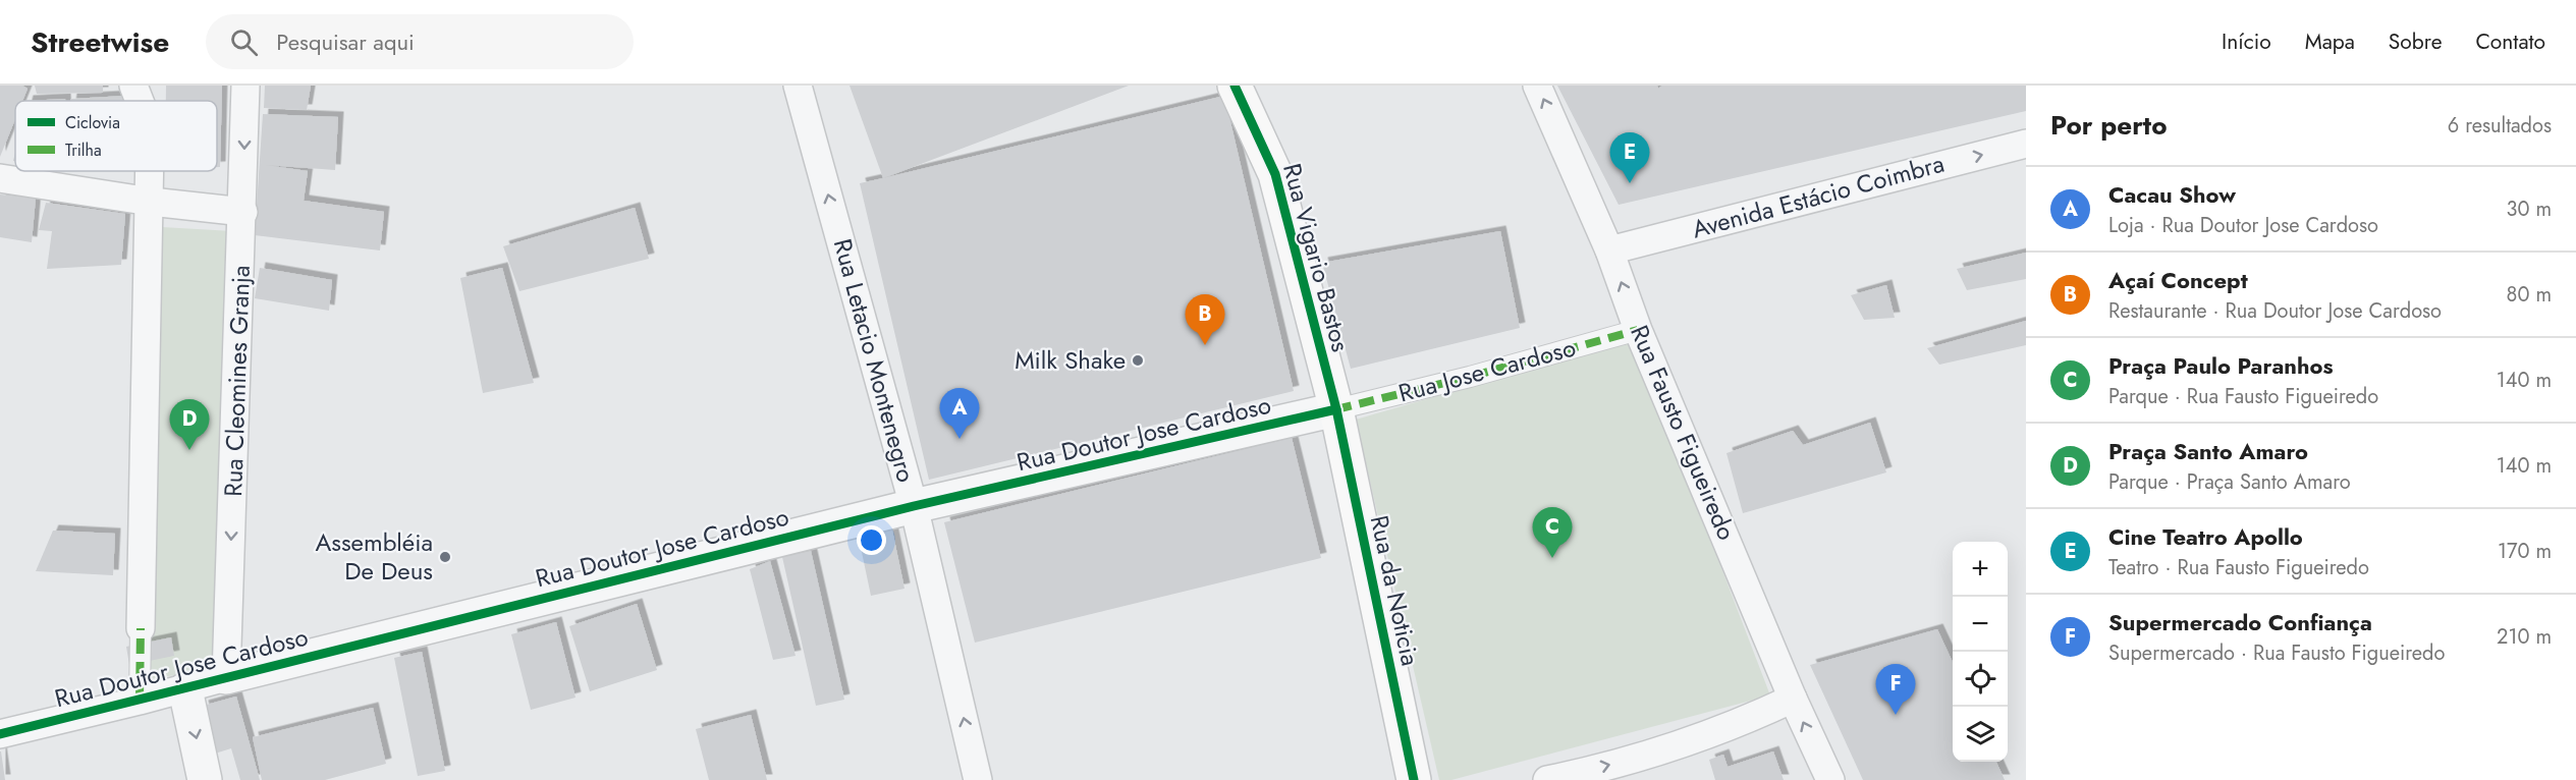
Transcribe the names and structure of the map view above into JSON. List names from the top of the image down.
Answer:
{
  "streets": {
    "main road": ["Rua Vigario Bastos", "Rua da Noticia"],
    "street": [
      "Avenida Estácio Coimbra",
      "Rua Letacio Montenegro",
      "Rua Jose Cardoso",
      "Rua Cleomines Granja",
      "Rua Fausto Figueiredo",
      "Rua Doutor Jose Cardoso"
    ]
  },
  "crossings": [
    ["Avenida Estácio Coimbra", "Rua Fausto Figueiredo"],
    ["Rua Vigario Bastos", "Rua Jose Cardoso"],
    ["Rua Vigario Bastos", "Rua Doutor Jose Cardoso"],
    ["Rua Vigario Bastos", "Rua da Noticia"],
    ["Rua Letacio Montenegro", "Rua Doutor Jose Cardoso"],
    ["Rua Jose Cardoso", "Rua Fausto Figueiredo"],
    ["Rua Jose Cardoso", "Rua Doutor Jose Cardoso"],
    ["Rua Jose Cardoso", "Rua da Noticia"],
    ["Rua Cleomines Granja", "Rua Doutor Jose Cardoso"],
    ["Rua Doutor Jose Cardoso", "Rua da Noticia"]
  ],
  "one_way": ["Avenida Estácio Coimbra", "Rua Letacio Montenegro", "Rua Fausto Figueiredo"],
  "places": ["Milk Shake", "Assembléia De Deus"],
  "legend": ["Ciclovia", "Trilha"],
  "page": {
    "header": "Streetwise",
    "search": "Pesquisar aqui",
    "nav": [
      "Início",
      "Mapa",
      "Sobre",
      "Contato"
    ],
    "heading": ["Por perto", "6 resultados"],
    "pins": [
      "E",
      "B",
      "A",
      "D",
      "C",
      "F"
    ],
    "list": [
      {
        "mark": "A",
        "name": "Cacau Show",
        "note": "Loja · Rua Doutor Jose Cardoso",
        "value": "30 m"
      },
      {
        "mark": "B",
        "name": "Açaí Concept",
        "note": "Restaurante · Rua Doutor Jose Cardoso",
        "value": "80 m"
      },
      {
        "mark": "C",
        "name": "Praça Paulo Paranhos",
        "note": "Parque · Rua Fausto Figueiredo",
        "value": "140 m"
      },
      {
        "mark": "D",
        "name": "Praça Santo Amaro",
        "note": "Parque · Praça Santo Amaro",
        "value": "140 m"
      },
      {
        "mark": "E",
        "name": "Cine Teatro Apollo",
        "note": "Teatro · Rua Fausto Figueiredo",
        "value": "170 m"
      },
      {
        "mark": "F",
        "name": "Supermercado Confiança",
        "note": "Supermercado · Rua Fausto Figueiredo",
        "value": "210 m"
      }
    ],
    "map_buttons": ["+", "−"]
  }
}
